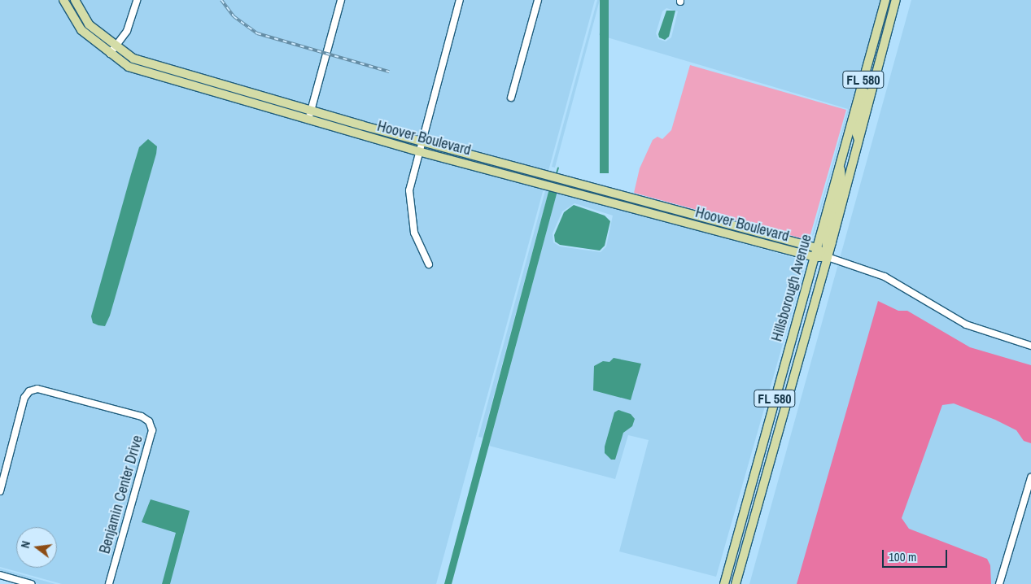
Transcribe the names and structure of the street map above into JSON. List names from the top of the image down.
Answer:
{
  "streets": {
    "main road": ["FL 580", "Hoover Boulevard", "Hillsborough Avenue"],
    "street": ["Benjamin Center Drive"]
  },
  "crossings": [
    ["Hoover Boulevard", "Hillsborough Avenue"]
  ],
  "scale_bar": "100 m",
  "north": "left"
}
